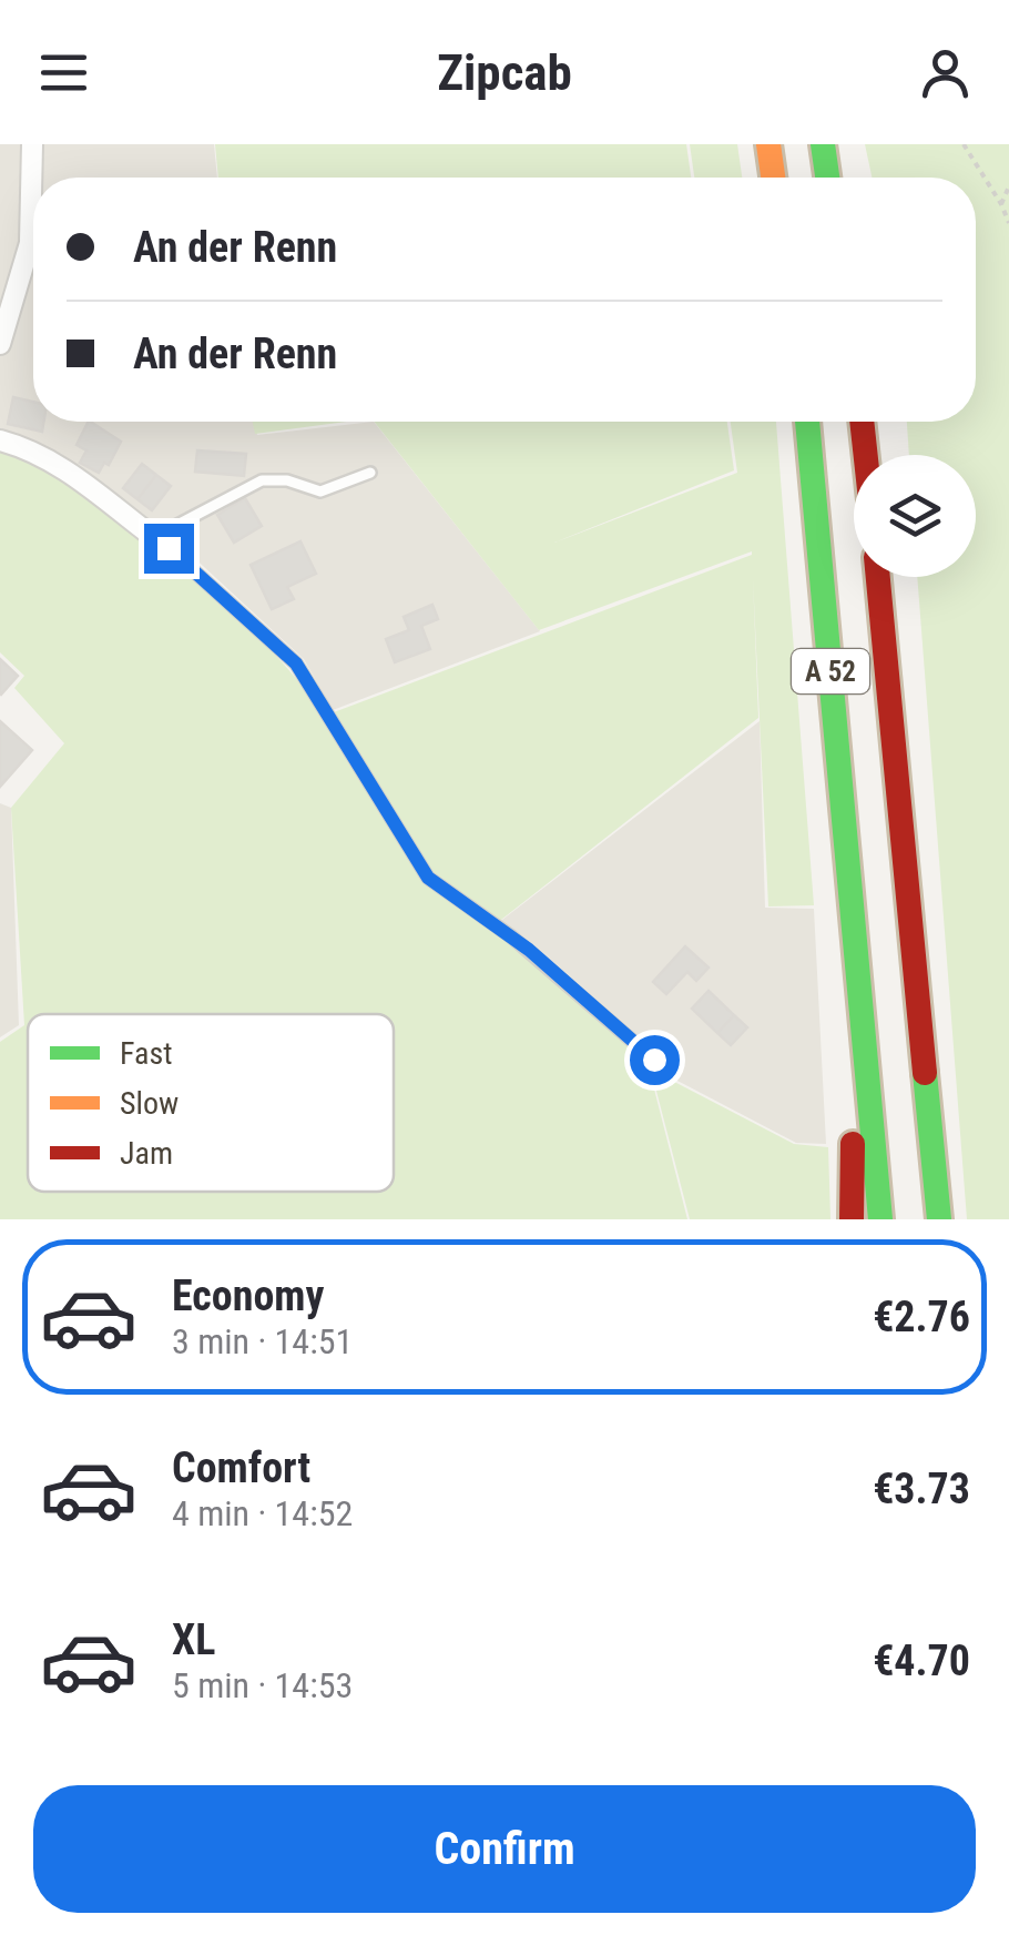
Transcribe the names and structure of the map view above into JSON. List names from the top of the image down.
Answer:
{
  "streets": {
    "highway": ["A 52"]
  },
  "legend": ["Fast", "Slow", "Jam"],
  "page": {
    "header": "Zipcab",
    "banner": ["An der Renn", "An der Renn"],
    "list": [
      {
        "name": "Economy",
        "note": "3 min · 14:51",
        "value": "€2.76"
      },
      {
        "name": "Comfort",
        "note": "4 min · 14:52",
        "value": "€3.73"
      },
      {
        "name": "XL",
        "note": "5 min · 14:53",
        "value": "€4.70"
      }
    ],
    "buttons": "Confirm"
  }
}
